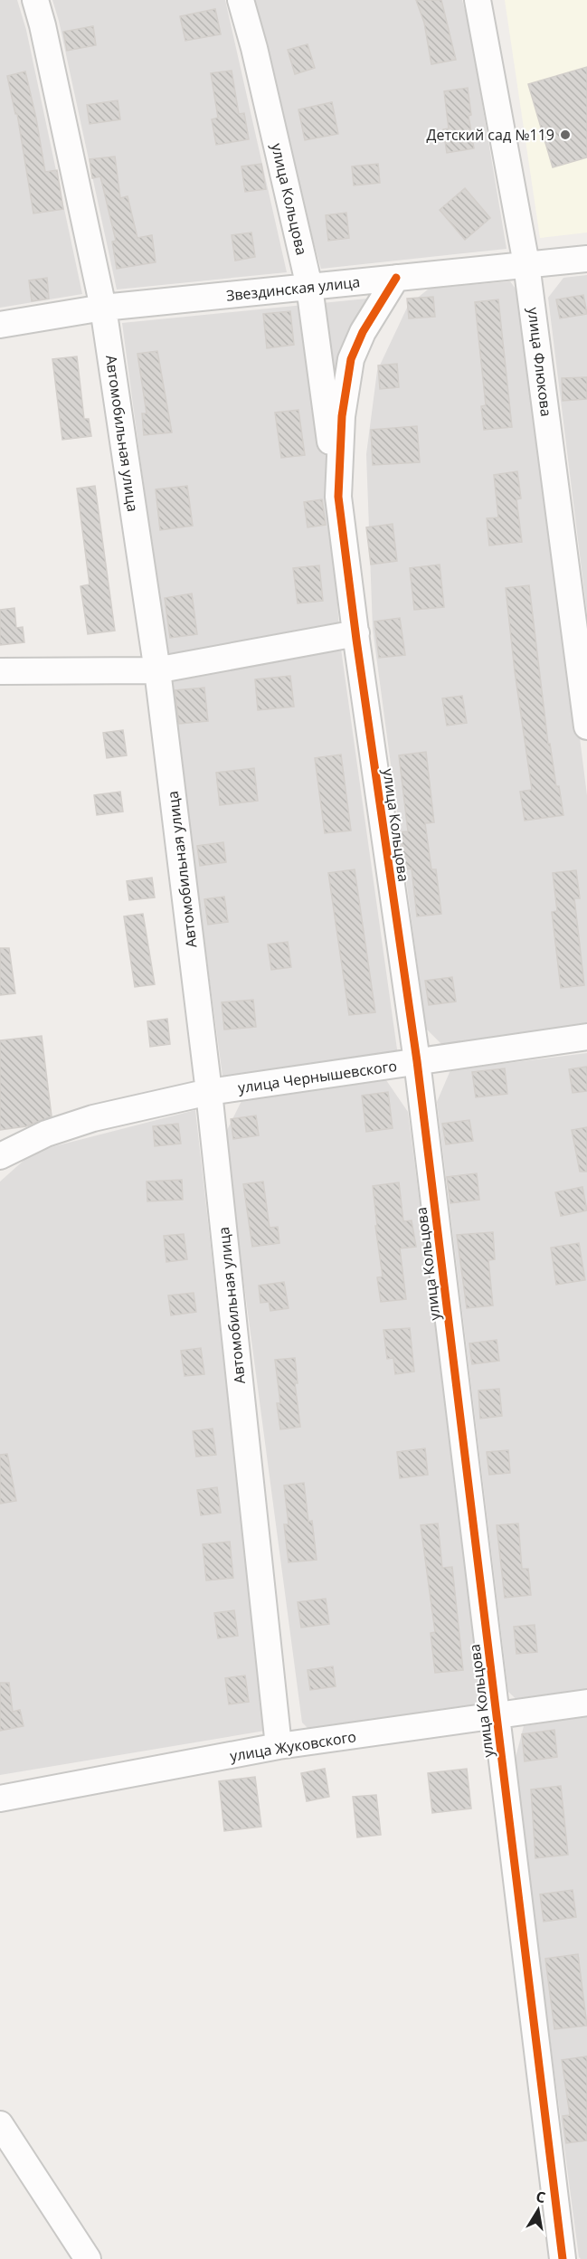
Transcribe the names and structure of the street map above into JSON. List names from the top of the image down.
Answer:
{
  "streets": {
    "street": [
      "улица Кольцова",
      "Звездинская улица",
      "улица Флюкова",
      "Автомобильная улица",
      "улица Чернышевского",
      "улица Жуковского"
    ]
  },
  "crossings": [
    ["улица Кольцова", "Звездинская улица"],
    ["улица Кольцова", "улица Чернышевского"],
    ["улица Кольцова", "улица Жуковского"],
    ["Звездинская улица", "улица Флюкова"],
    ["Звездинская улица", "Автомобильная улица"],
    ["Автомобильная улица", "улица Чернышевского"],
    ["Автомобильная улица", "улица Жуковского"]
  ],
  "places": ["Детский сад №119"],
  "north": "top"
}
